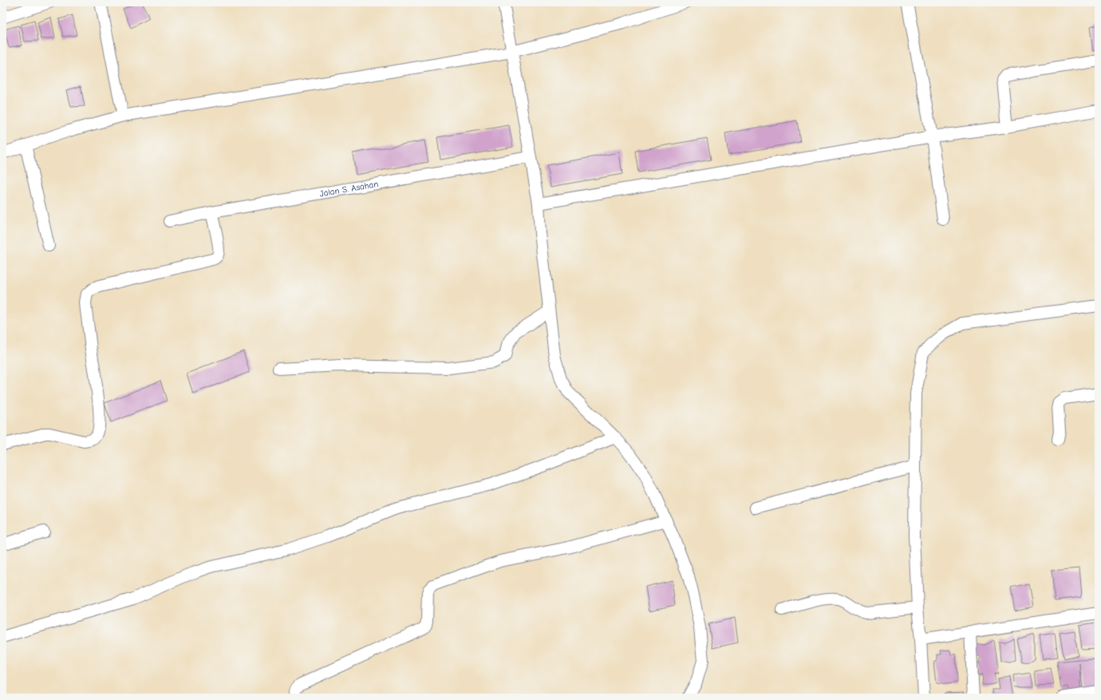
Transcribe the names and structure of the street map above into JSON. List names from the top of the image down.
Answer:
{
  "streets": {
    "street": ["Jalan S. Asahan"]
  }
}
